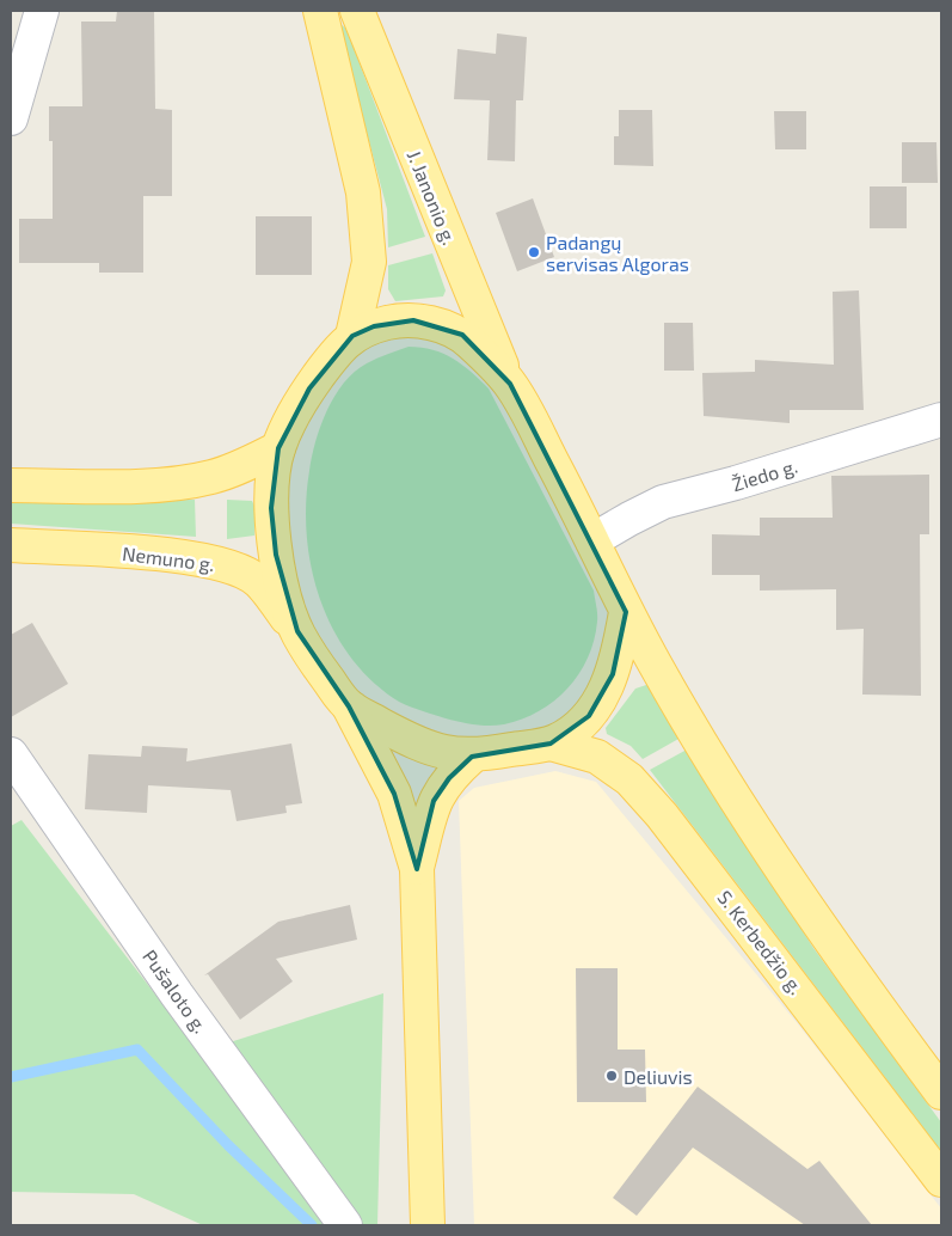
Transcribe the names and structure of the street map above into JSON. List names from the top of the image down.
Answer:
{
  "streets": {
    "main road": ["J. Janonio g.", "Nemuno g.", "S. Kerbedžio g."],
    "street": ["Žiedo g.", "Pušaloto g."]
  },
  "places": ["Padangų servisas Algoras", "Deliuvis"]
}
